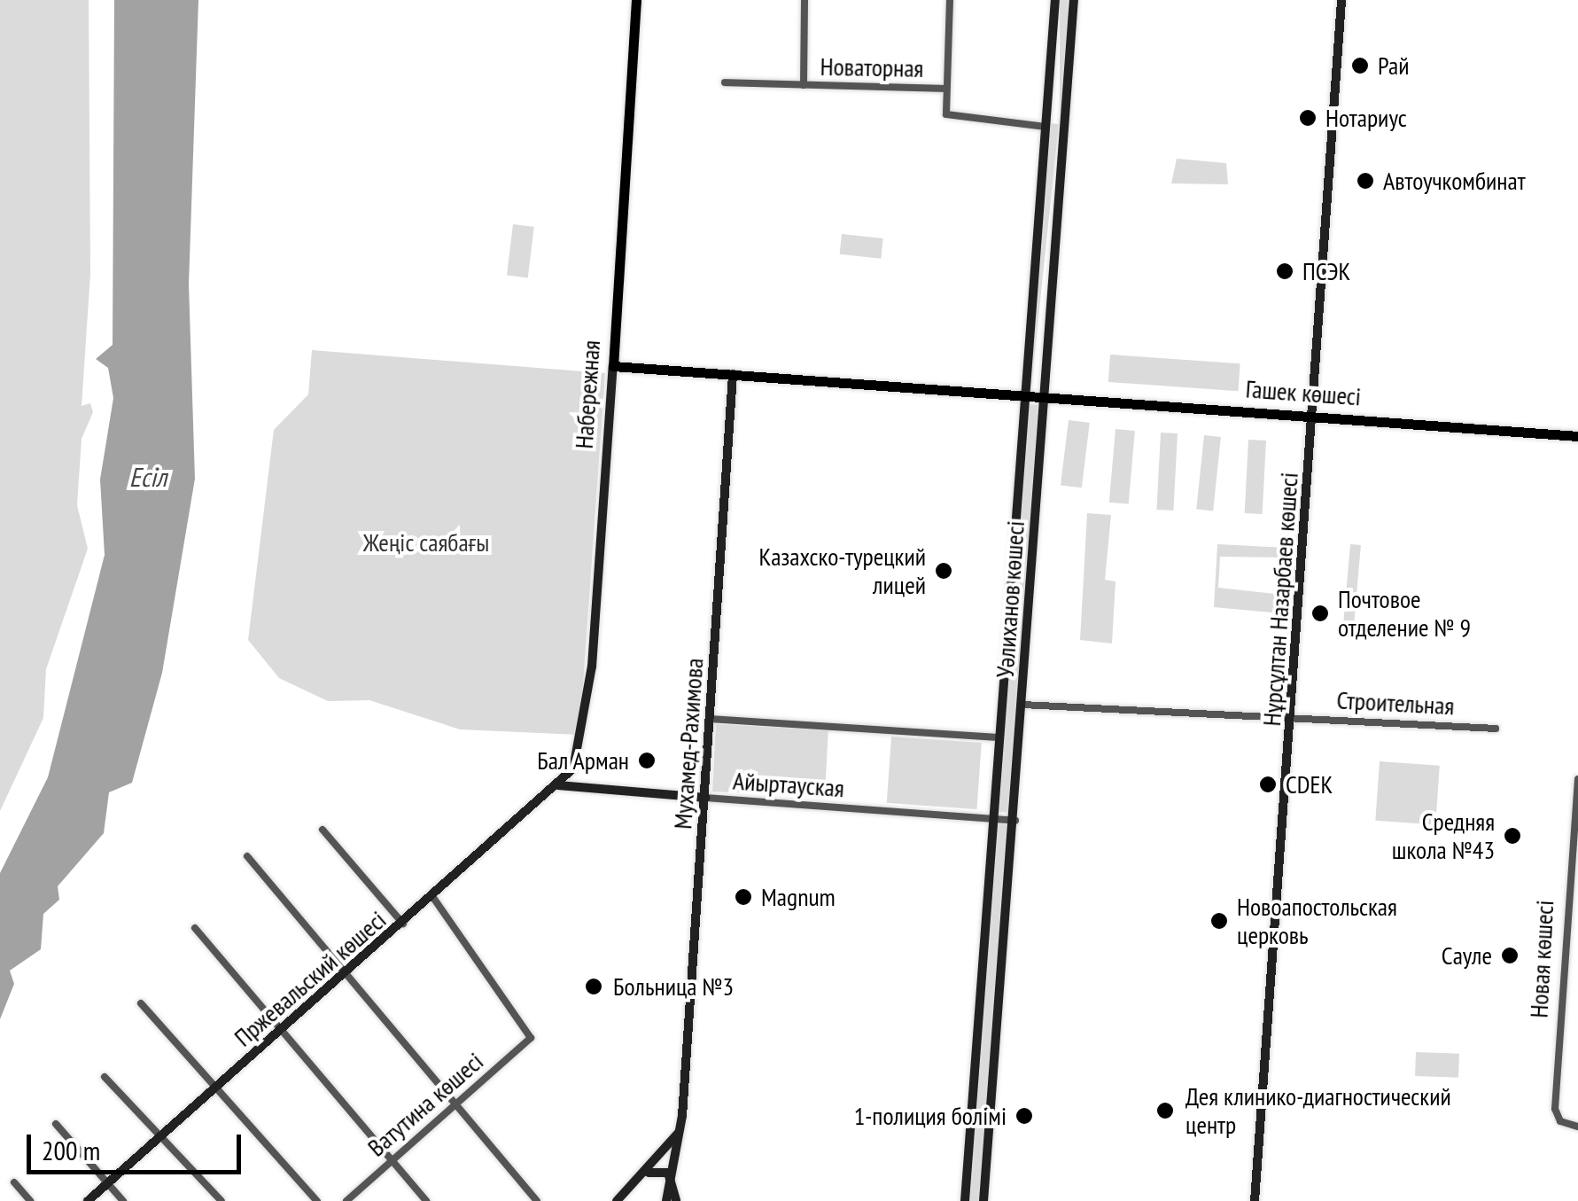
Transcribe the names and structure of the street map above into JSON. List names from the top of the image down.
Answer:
{
  "streets": {
    "main road": [
      "Гашек көшесі",
      "Набережная",
      "Уәлиханов көшесі",
      "Нұрсұлтан Назарбаев көшесі",
      "Мухамед-Рахимова",
      "Айыртауская",
      "Пржевальский көшесі"
    ],
    "street": [
      "Новаторная",
      "Строительная",
      "Новая көшесі",
      "Ватутина көшесі"
    ]
  },
  "crossings": [
    ["Новаторная", "Уәлиханов көшесі"],
    ["Гашек көшесі", "Набережная"],
    ["Гашек көшесі", "Уәлиханов көшесі"],
    ["Гашек көшесі", "Нұрсұлтан Назарбаев көшесі"],
    ["Гашек көшесі", "Мухамед-Рахимова"],
    ["Уәлиханов көшесі", "Айыртауская"],
    ["Нұрсұлтан Назарбаев көшесі", "Строительная"],
    ["Мухамед-Рахимова", "Айыртауская"],
    ["Айыртауская", "Пржевальский көшесі"],
    ["Пржевальский көшесі", "Ватутина көшесі"]
  ],
  "water": ["Есіл"],
  "parks": ["Жеңіс саябағы"],
  "places": [
    "Рай",
    "Нотариус",
    "Автоучкомбинат",
    "ПСЭК",
    "Казахско-турецкий лицей",
    "Почтовое отделение № 9",
    "Бал Арман",
    "CDEK",
    "Средняя школа №43",
    "Magnum",
    "Новоапостольская церковь",
    "Сауле",
    "Больница №3",
    "Дея клинико-диагностический центр",
    "1-полиция болiмi"
  ],
  "scale_bar": "200 m"
}
